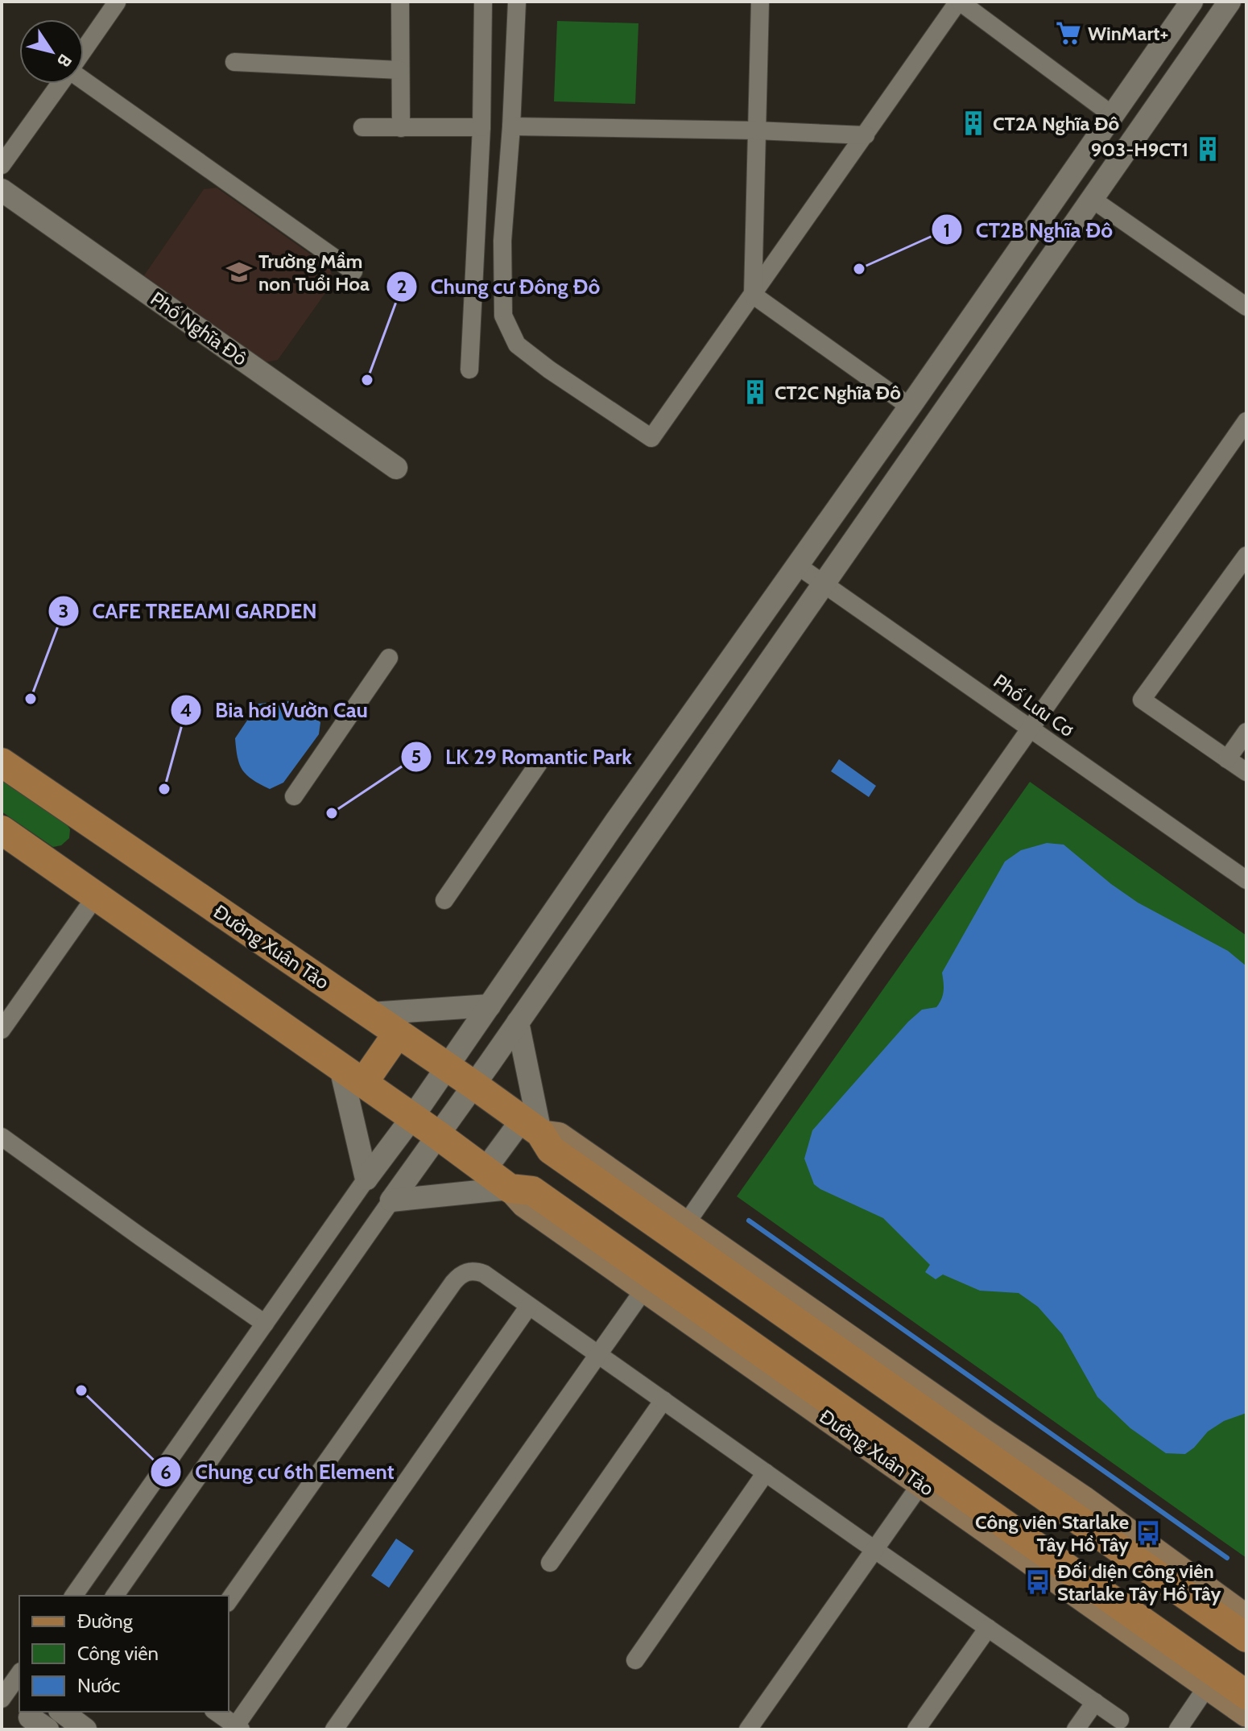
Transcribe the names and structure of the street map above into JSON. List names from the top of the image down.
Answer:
{
  "streets": {
    "main road": ["Đường Xuân Tảo"],
    "street": ["Phố Nghĩa Đô", "Phố Lưu Cơ"]
  },
  "places": {
    "supermarket": ["WinMart+"],
    "building": ["CT2A Nghĩa Đô", "903-H9CT1", "CT2C Nghĩa Đô"],
    "other": [
      "CT2B Nghĩa Đô",
      "Chung cư Đông Đô",
      "CAFE TREEAMI GARDEN",
      "Bia hơi Vườn Cau",
      "LK 29 Romantic Park",
      "Chung cư 6th Element"
    ],
    "school or university": ["Trường Mầm non Tuổi Hoa"],
    "bus stop": ["Công viên Starlake Tây Hồ Tây", "Đối diện Công viên Starlake Tây Hồ Tây"]
  },
  "legend": ["Đường", "Công viên", "Nước"],
  "north": "bottom right"
}
